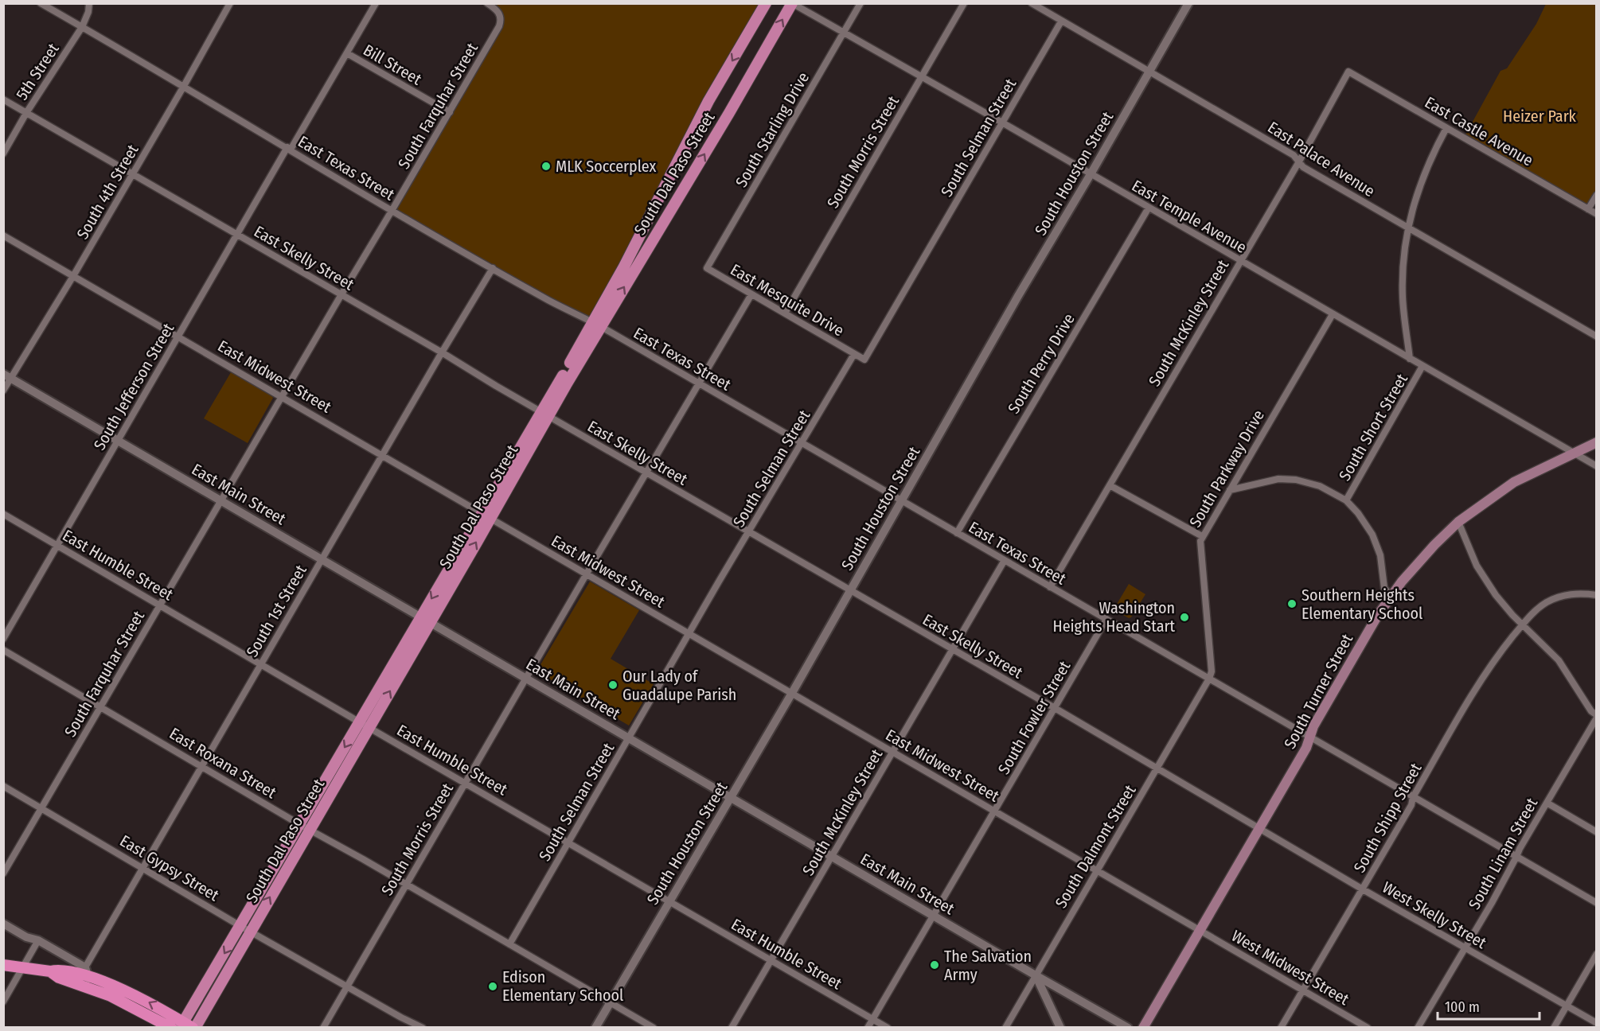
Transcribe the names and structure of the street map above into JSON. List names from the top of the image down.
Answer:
{
  "streets": {
    "main road": ["South Dal Paso Street", "South Turner Street"],
    "street": [
      "Bill Street",
      "5th Street",
      "South Farquhar Street",
      "South Starling Drive",
      "East Castle Avenue",
      "South Selman Street",
      "South Morris Street",
      "East Palace Avenue",
      "East Texas Street",
      "South Houston Street",
      "South 4th Street",
      "East Temple Avenue",
      "East Skelly Street",
      "East Mesquite Drive",
      "South McKinley Street",
      "South Perry Drive",
      "East Midwest Street",
      "South Jefferson Street",
      "South Short Street",
      "South Parkway Drive",
      "East Main Street",
      "East Humble Street",
      "South 1st Street",
      "South Fowler Street",
      "East Roxana Street",
      "South Shipp Street",
      "South Dalmont Street",
      "South Linam Street",
      "East Gypsy Street",
      "West Skelly Street",
      "West Midwest Street"
    ]
  },
  "crossings": [
    ["Bill Street", "South Farquhar Street"],
    ["Bill Street", "South Jefferson Street"],
    ["5th Street", "East Texas Street"],
    ["5th Street", "East Skelly Street"],
    ["South Farquhar Street", "East Texas Street"],
    ["South Farquhar Street", "East Skelly Street"],
    ["South Farquhar Street", "East Midwest Street"],
    ["South Farquhar Street", "East Main Street"],
    ["South Farquhar Street", "East Humble Street"],
    ["South Farquhar Street", "East Roxana Street"],
    ["South Farquhar Street", "East Gypsy Street"],
    ["South Starling Drive", "East Temple Avenue"],
    ["South Starling Drive", "East Mesquite Drive"],
    ["East Castle Avenue", "South McKinley Street"],
    ["South Selman Street", "East Palace Avenue"],
    ["South Selman Street", "East Texas Street"],
    ["South Selman Street", "East Temple Avenue"],
    ["South Selman Street", "East Skelly Street"],
    ["South Selman Street", "East Mesquite Drive"],
    ["South Selman Street", "East Midwest Street"],
    ["South Selman Street", "East Main Street"],
    ["South Selman Street", "East Humble Street"],
    ["South Selman Street", "East Roxana Street"],
    ["South Morris Street", "East Texas Street"],
    ["South Morris Street", "East Temple Avenue"],
    ["South Morris Street", "East Skelly Street"],
    ["South Morris Street", "East Mesquite Drive"],
    ["South Morris Street", "East Midwest Street"],
    ["South Morris Street", "East Main Street"],
    ["South Morris Street", "East Humble Street"],
    ["South Morris Street", "East Roxana Street"],
    ["South Morris Street", "East Gypsy Street"],
    ["East Palace Avenue", "South Houston Street"],
    ["East Palace Avenue", "South McKinley Street"],
    ["East Texas Street", "South Dal Paso Street"],
    ["East Texas Street", "South Houston Street"],
    ["East Texas Street", "South 4th Street"],
    ["East Texas Street", "South McKinley Street"],
    ["East Texas Street", "South Perry Drive"],
    ["East Texas Street", "South Jefferson Street"],
    ["East Texas Street", "South Parkway Drive"],
    ["East Texas Street", "South 1st Street"],
    ["East Texas Street", "South Turner Street"],
    ["East Texas Street", "South Fowler Street"],
    ["East Texas Street", "South Shipp Street"],
    ["East Texas Street", "South Dalmont Street"],
    ["East Texas Street", "South Linam Street"],
    ["South Dal Paso Street", "East Temple Avenue"],
    ["South Dal Paso Street", "East Skelly Street"],
    ["South Dal Paso Street", "East Midwest Street"],
    ["South Dal Paso Street", "East Main Street"],
    ["South Dal Paso Street", "East Humble Street"],
    ["South Dal Paso Street", "East Roxana Street"],
    ["South Dal Paso Street", "East Gypsy Street"],
    ["South Houston Street", "East Temple Avenue"],
    ["South Houston Street", "East Skelly Street"],
    ["South Houston Street", "East Midwest Street"],
    ["South Houston Street", "East Main Street"],
    ["South Houston Street", "East Humble Street"],
    ["South Houston Street", "East Roxana Street"],
    ["South 4th Street", "East Skelly Street"],
    ["South 4th Street", "East Midwest Street"],
    ["South 4th Street", "East Main Street"],
    ["East Temple Avenue", "South McKinley Street"],
    ["East Temple Avenue", "South Perry Drive"],
    ["East Temple Avenue", "South Short Street"],
    ["East Temple Avenue", "South Parkway Drive"],
    ["East Temple Avenue", "South Turner Street"],
    ["East Skelly Street", "South McKinley Street"],
    ["East Skelly Street", "South Jefferson Street"],
    ["East Skelly Street", "South 1st Street"],
    ["East Skelly Street", "South Turner Street"],
    ["East Skelly Street", "South Fowler Street"],
    ["East Skelly Street", "South Dalmont Street"],
    ["East Skelly Street", "West Skelly Street"],
    ["South McKinley Street", "East Midwest Street"],
    ["South McKinley Street", "East Main Street"],
    ["South McKinley Street", "East Humble Street"],
    ["East Midwest Street", "South Jefferson Street"],
    ["East Midwest Street", "South 1st Street"],
    ["East Midwest Street", "South Turner Street"],
    ["East Midwest Street", "South Fowler Street"],
    ["East Midwest Street", "South Dalmont Street"],
    ["East Midwest Street", "West Midwest Street"],
    ["South Jefferson Street", "East Main Street"],
    ["South Jefferson Street", "East Humble Street"],
    ["South Parkway Drive", "South Dalmont Street"],
    ["East Main Street", "South 1st Street"],
    ["East Main Street", "South Fowler Street"],
    ["East Main Street", "South Dalmont Street"],
    ["East Humble Street", "South 1st Street"],
    ["East Humble Street", "South Fowler Street"],
    ["South 1st Street", "East Roxana Street"],
    ["South 1st Street", "East Gypsy Street"],
    ["South Turner Street", "West Skelly Street"],
    ["South Turner Street", "West Midwest Street"],
    ["South Shipp Street", "West Skelly Street"],
    ["South Shipp Street", "West Midwest Street"],
    ["South Linam Street", "West Skelly Street"]
  ],
  "parks": ["Heizer Park"],
  "places": [
    "MLK Soccerplex",
    "Southern Heights Elementary School",
    "Washington Heights Head Start",
    "Our Lady of Guadalupe Parish",
    "The Salvation Army",
    "Edison Elementary School"
  ],
  "scale_bar": "100 m"
}
